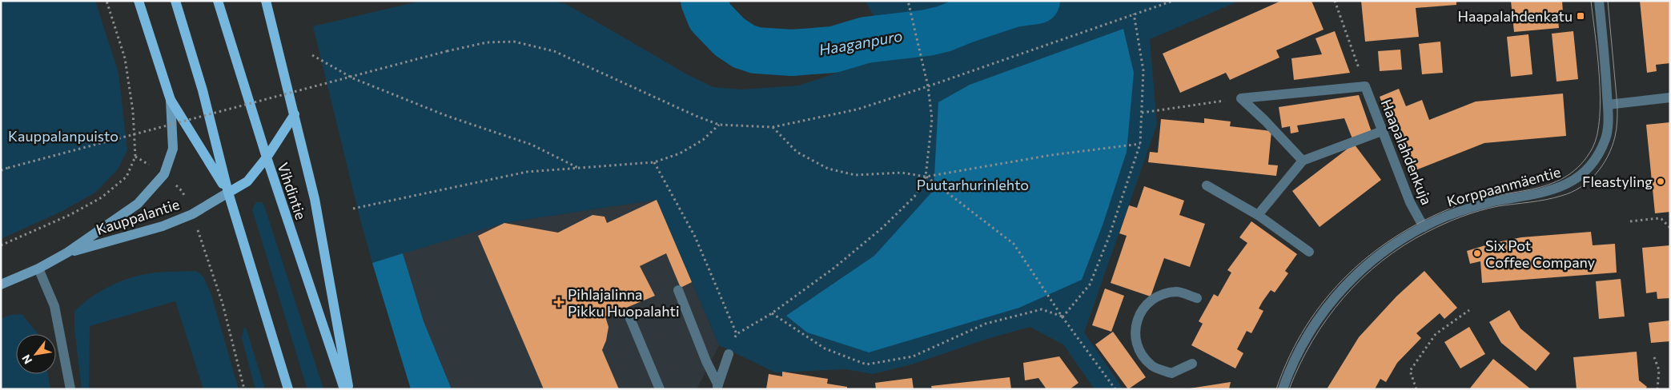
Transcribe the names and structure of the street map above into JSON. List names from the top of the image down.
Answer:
{
  "streets": {
    "main road": ["Vihdintie", "Kauppalantie"],
    "street": ["Haapalahdenkuja", "Korppaanmäentie"]
  },
  "crossings": [
    ["Haapalahdenkuja", "Korppaanmäentie"],
    ["Vihdintie", "Kauppalantie"]
  ],
  "water": ["Haaganpuro"],
  "parks": ["Kauppalanpuisto", "Puutarhurinlehto"],
  "places": {
    "transit": ["Haapalahdenkatu"],
    "other": ["Fleastyling", "Six Pot Coffee Company"],
    "health": ["Pihlajalinna Pikku Huopalahti"]
  },
  "north": "bottom left"
}
